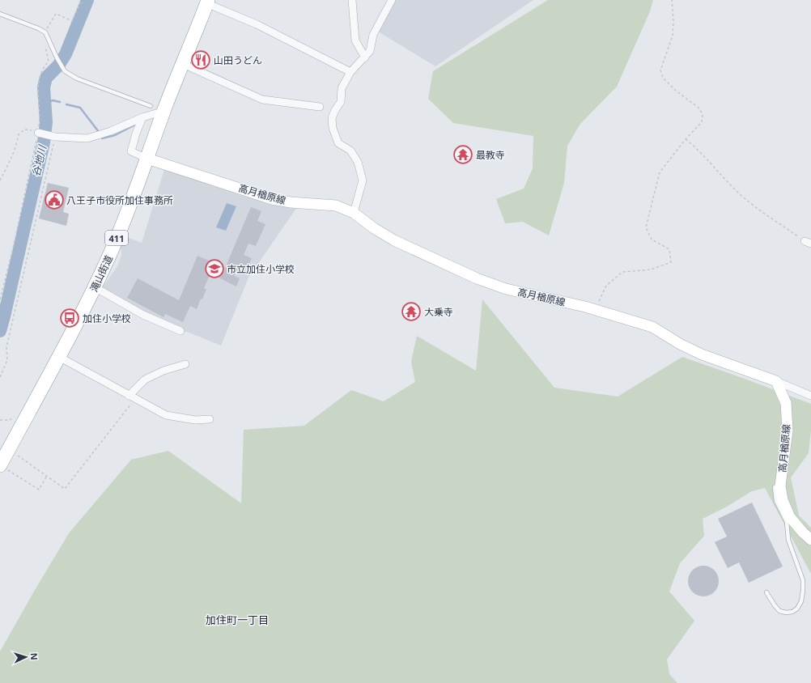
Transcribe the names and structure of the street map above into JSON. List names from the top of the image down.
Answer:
{
  "streets": {
    "highway": ["411", "滝山街道"],
    "main road": ["高月楢原線"]
  },
  "crossings": [
    ["高月楢原線", "滝山街道"]
  ],
  "districts": ["加住町一丁目"],
  "water": ["谷地川"],
  "places": {
    "restaurant": ["山田うどん"],
    "temple": ["最教寺", "大乗寺"],
    "public building": ["八王子市役所加住事務所"],
    "school or university": ["市立加住小学校"],
    "bus stop": ["加住小学校"]
  },
  "north": "right"
}
